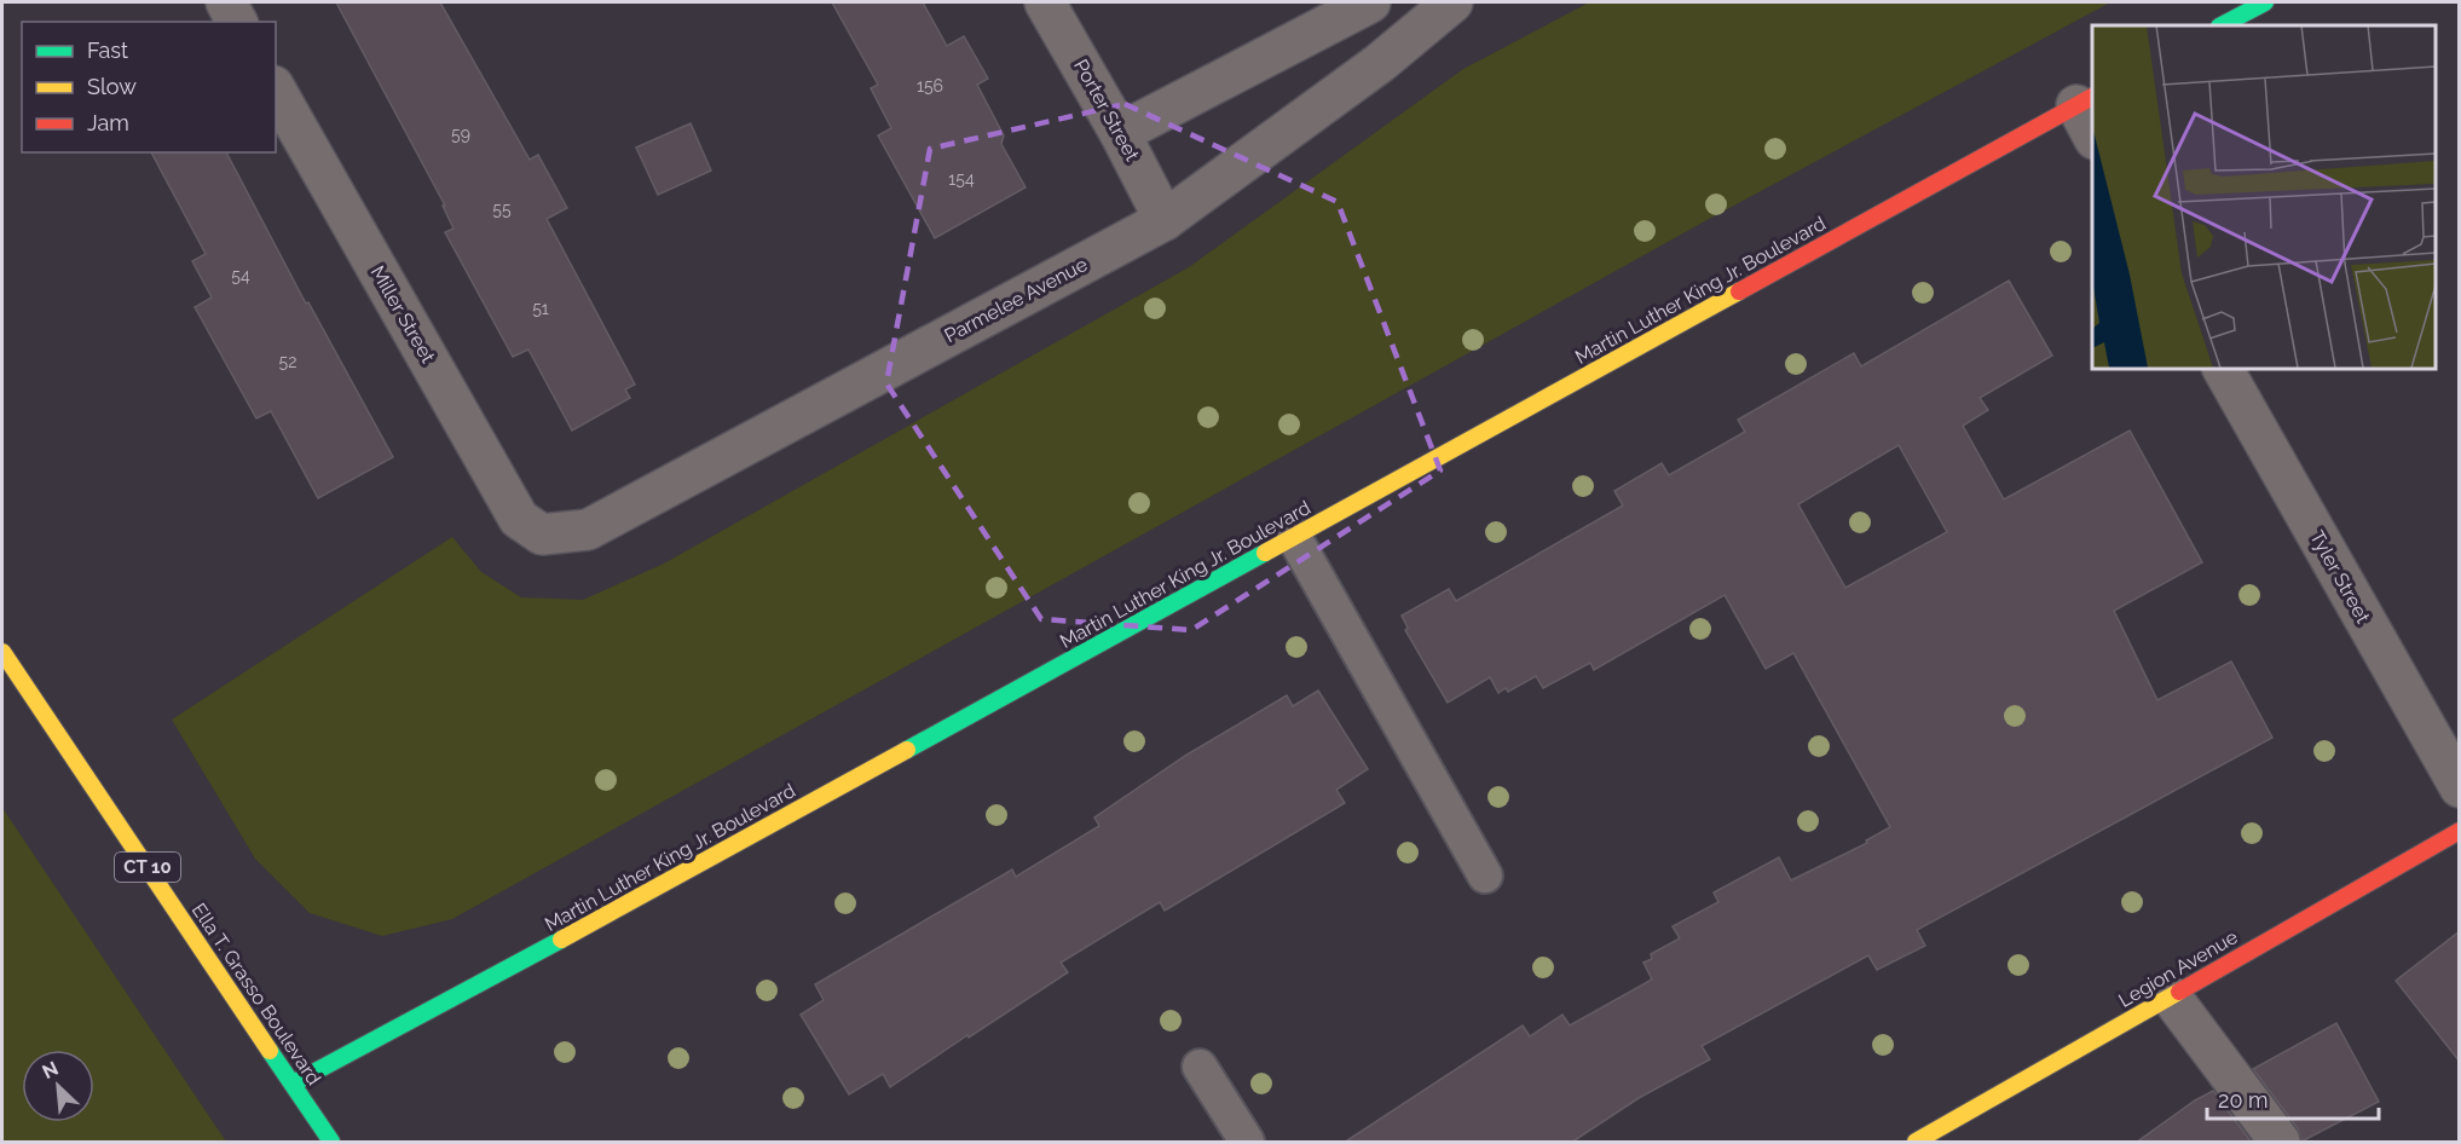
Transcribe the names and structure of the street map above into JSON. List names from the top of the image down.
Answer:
{
  "streets": {
    "highway": [
      "Martin Luther King Jr. Boulevard",
      "CT 10",
      "Legion Avenue",
      "Ella T. Grasso Boulevard"
    ],
    "street": [
      "Porter Street",
      "Parmelee Avenue",
      "Miller Street",
      "Tyler Street"
    ]
  },
  "crossings": [
    ["Porter Street", "Parmelee Avenue"],
    ["Martin Luther King Jr. Boulevard", "Ella T. Grasso Boulevard"],
    ["Parmelee Avenue", "Miller Street"]
  ],
  "house_numbers": [
    "156",
    "59",
    "154",
    "55",
    "54",
    "51",
    "52"
  ],
  "legend": ["Fast", "Slow", "Jam"],
  "scale_bar": "20 m",
  "north": "top left"
}
